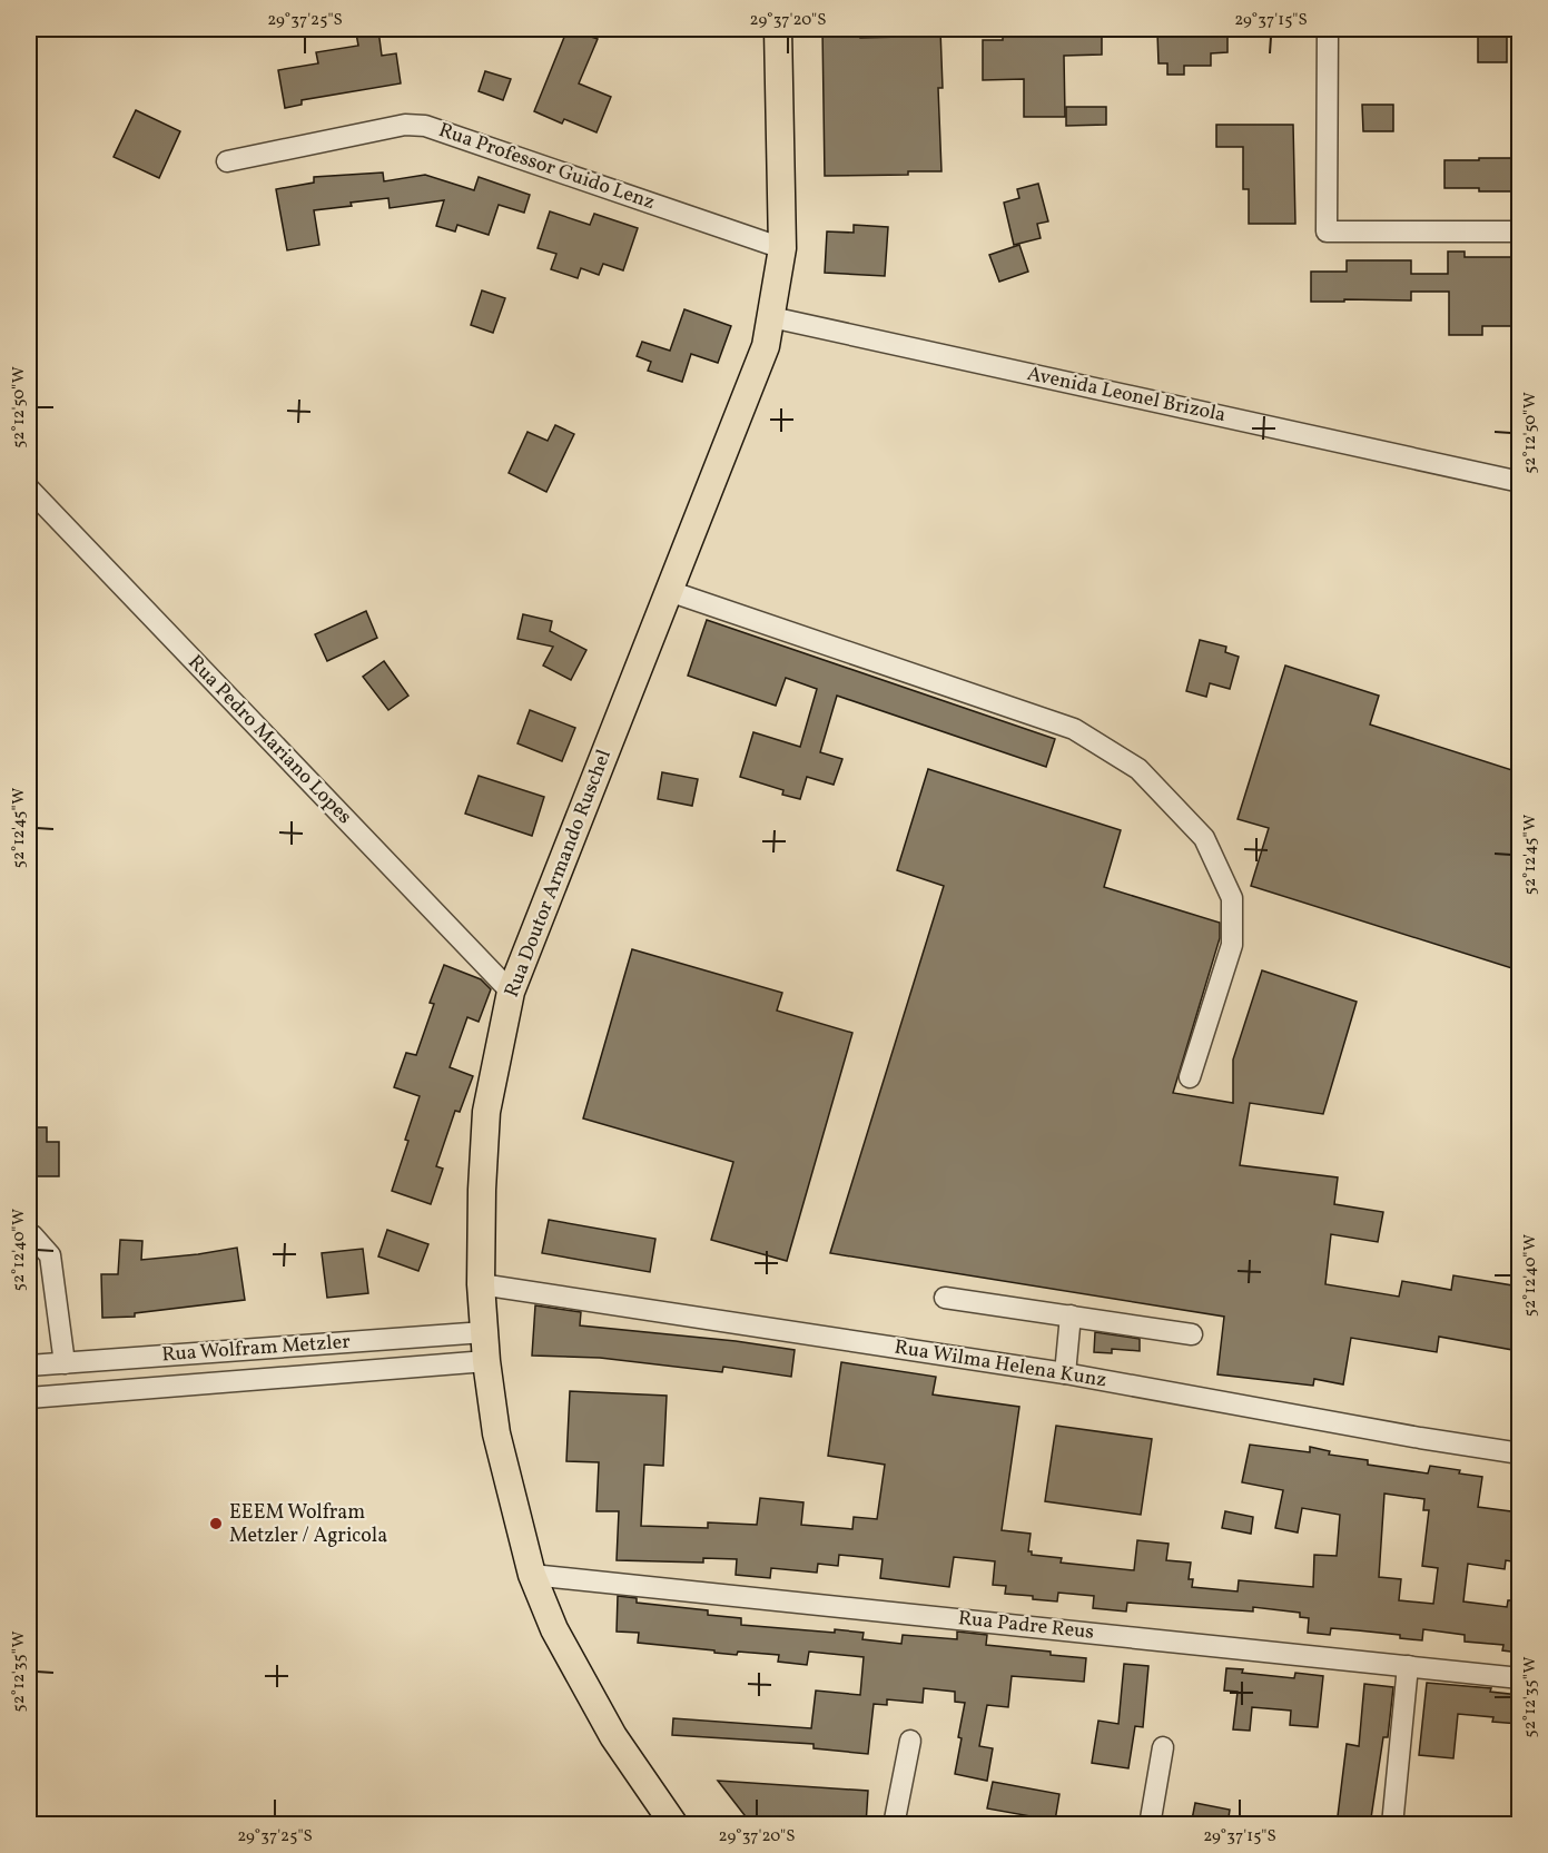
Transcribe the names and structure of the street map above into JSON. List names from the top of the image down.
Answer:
{
  "streets": {
    "main road": ["Rua Doutor Armando Ruschel"],
    "street": [
      "Rua Professor Guido Lenz",
      "Avenida Leonel Brizola",
      "Rua Pedro Mariano Lopes",
      "Rua Wolfram Metzler",
      "Rua Wilma Helena Kunz",
      "Rua Padre Reus"
    ]
  },
  "crossings": [
    ["Rua Professor Guido Lenz", "Rua Doutor Armando Ruschel"],
    ["Avenida Leonel Brizola", "Rua Doutor Armando Ruschel"],
    ["Rua Pedro Mariano Lopes", "Rua Doutor Armando Ruschel"],
    ["Rua Doutor Armando Ruschel", "Rua Wolfram Metzler"],
    ["Rua Doutor Armando Ruschel", "Rua Wilma Helena Kunz"],
    ["Rua Doutor Armando Ruschel", "Rua Padre Reus"]
  ],
  "places": ["EEEM Wolfram Metzler / Agricola"],
  "coordinates": [
    "29°37'25\"S",
    "29°37'20\"S",
    "29°37'15\"S",
    "52°12'50\"W",
    "52°12'45\"W",
    "52°12'40\"W",
    "52°12'35\"W"
  ]
}
